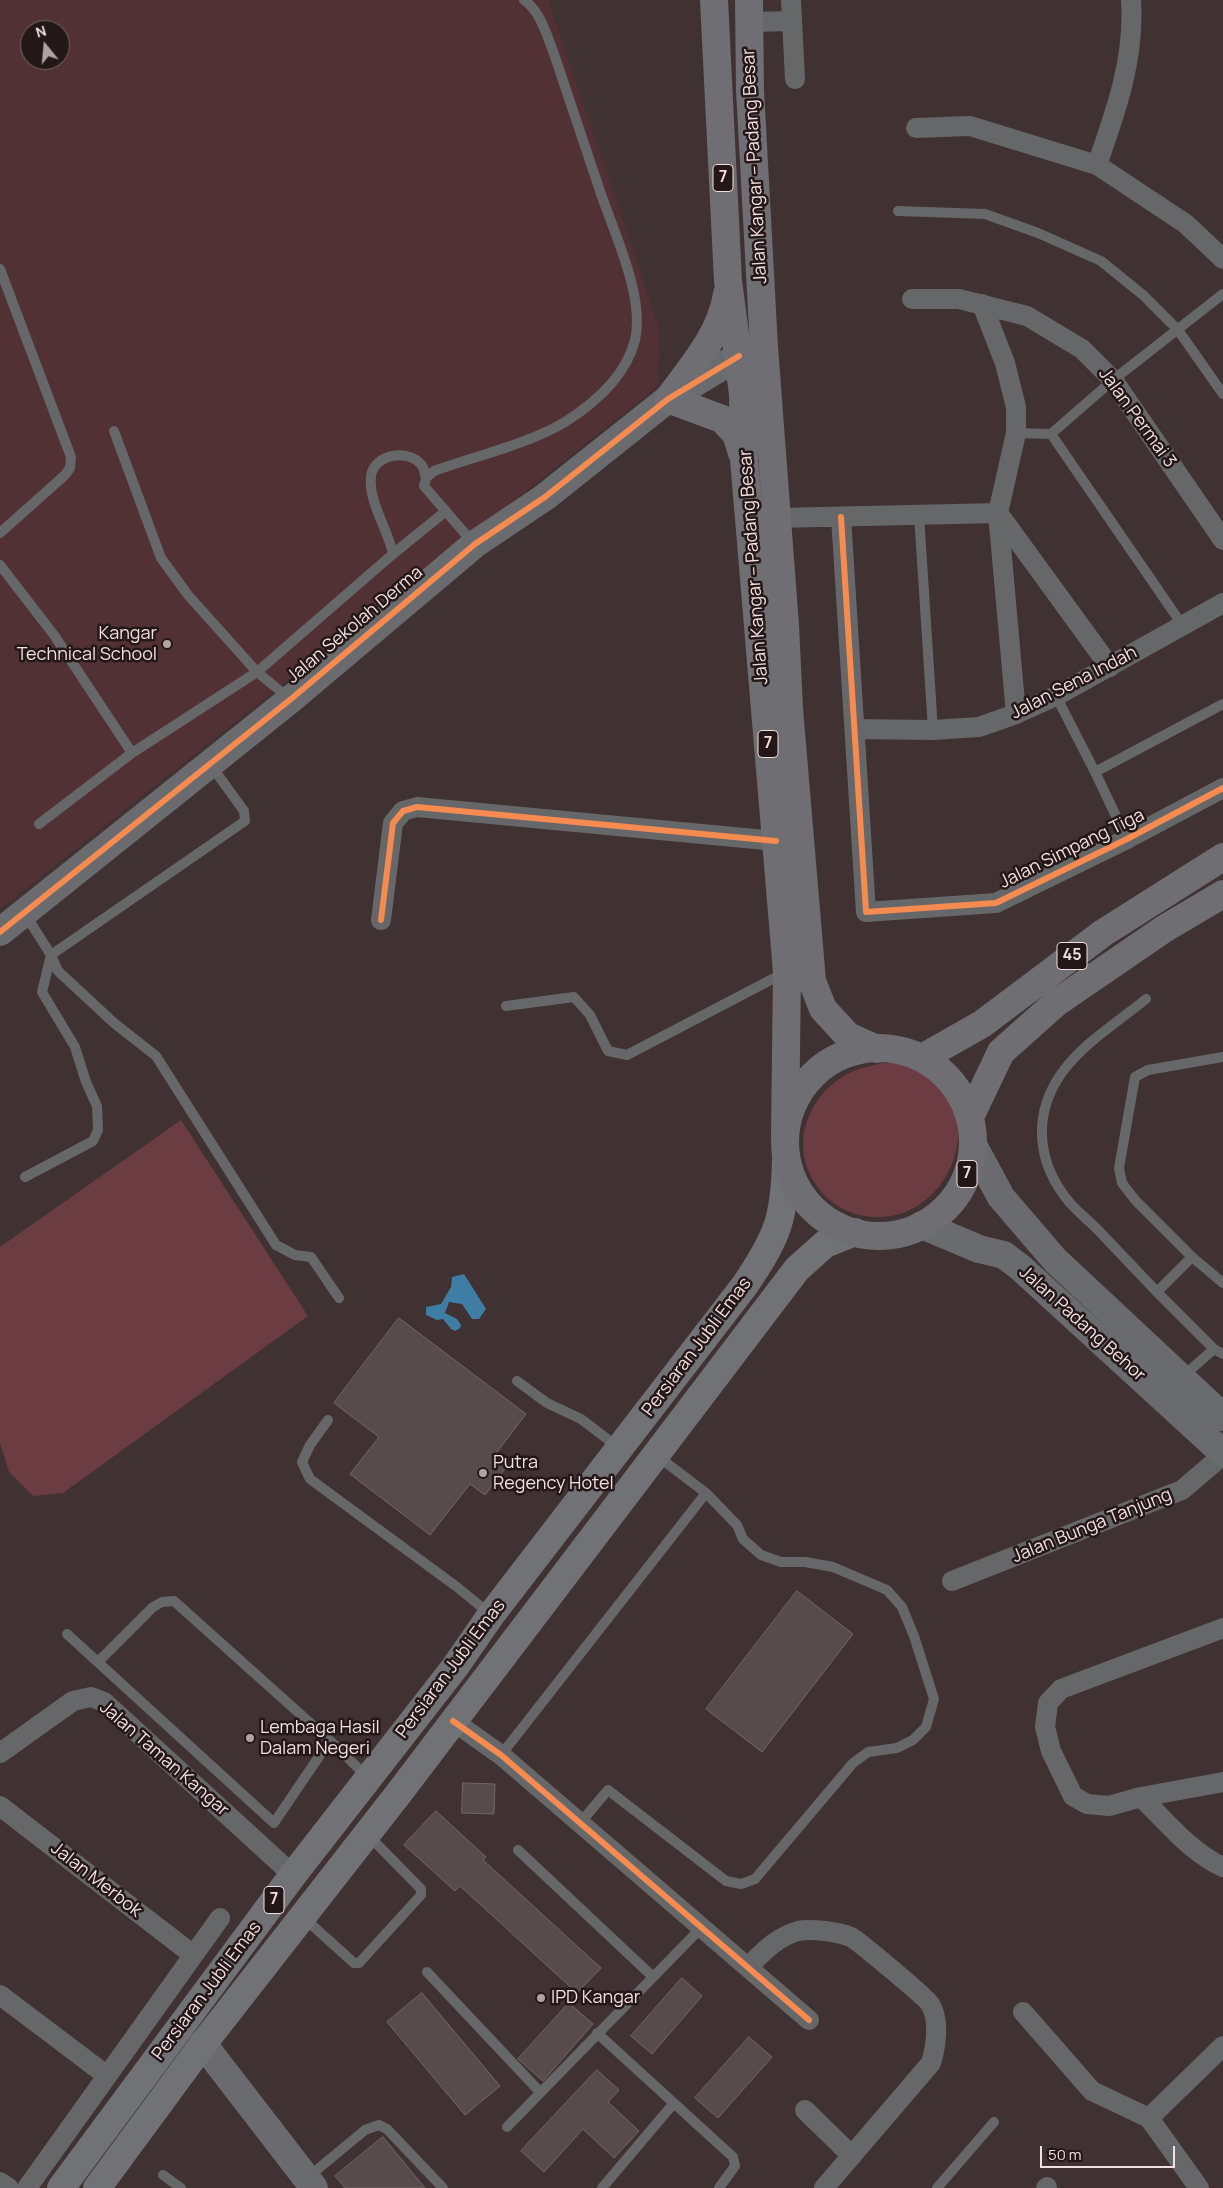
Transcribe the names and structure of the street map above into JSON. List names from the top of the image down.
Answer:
{
  "streets": {
    "highway": ["Jalan Kangar – Padang Besar", "7", "45"],
    "main road": ["Persiaran Jubli Emas"],
    "street": [
      "Jalan Permai 3",
      "Jalan Sekolah Derma",
      "Jalan Sena Indah",
      "Jalan Simpang Tiga",
      "Jalan Padang Behor",
      "Jalan Bunga Tanjung",
      "Jalan Taman Kangar",
      "Jalan Merbok"
    ]
  },
  "crossings": [
    ["Jalan Kangar – Padang Besar", "7"],
    ["Jalan Kangar – Padang Besar", "Jalan Sekolah Derma"],
    ["Jalan Kangar – Padang Besar", "Persiaran Jubli Emas"],
    ["7", "45"],
    ["7", "Jalan Padang Behor"],
    ["7", "Persiaran Jubli Emas"],
    ["Jalan Sena Indah", "Jalan Simpang Tiga"],
    ["Jalan Padang Behor", "Jalan Bunga Tanjung"],
    ["Persiaran Jubli Emas", "Jalan Taman Kangar"]
  ],
  "places": [
    "Kangar Technical School",
    "Putra Regency Hotel",
    "Lembaga Hasil Dalam Negeri",
    "IPD Kangar"
  ],
  "scale_bar": "50 m",
  "north": "top"
}
